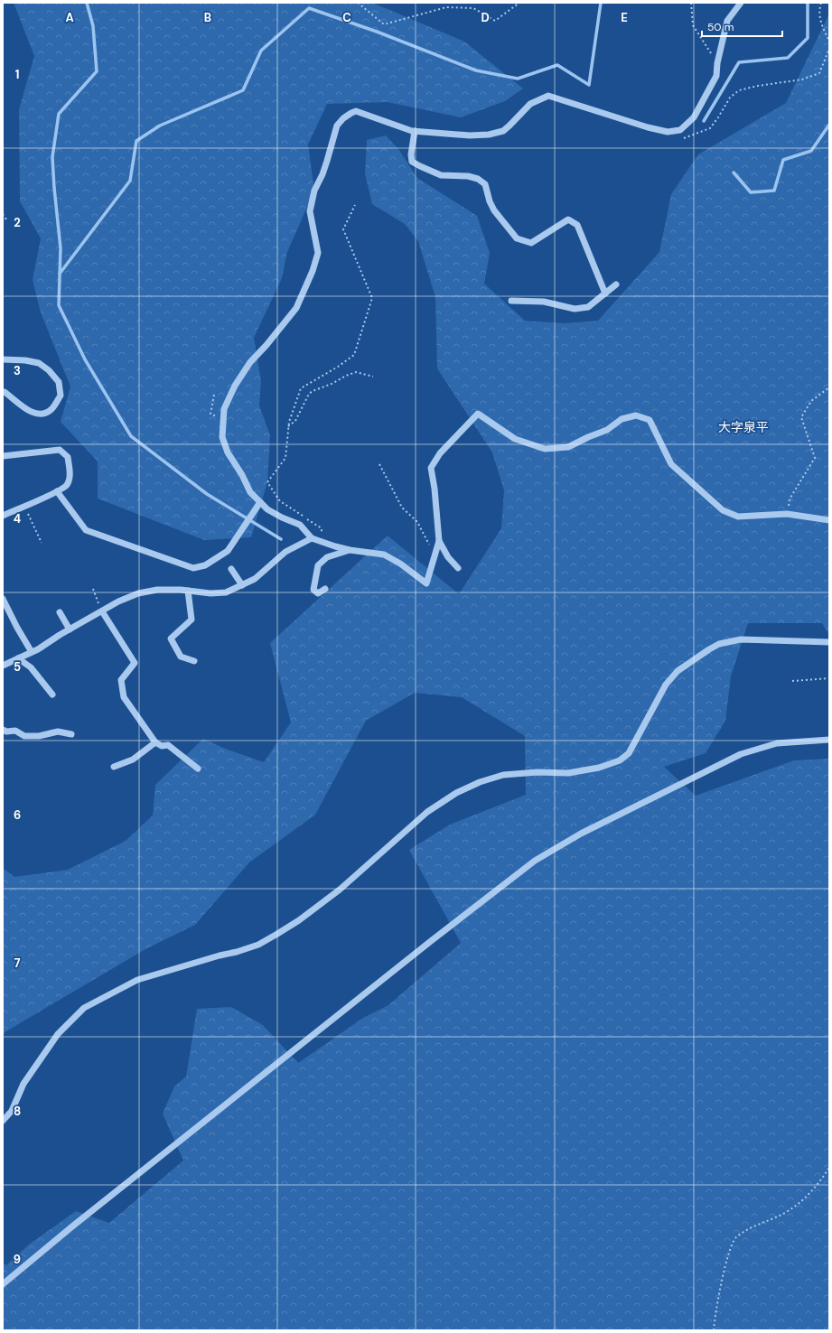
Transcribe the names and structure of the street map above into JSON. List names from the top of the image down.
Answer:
{
  "districts": ["大字泉平"],
  "scale_bar": "50 m",
  "grid": {
    "columns": [
      "A",
      "B",
      "C",
      "D",
      "E"
    ],
    "rows": [
      "1",
      "2",
      "3",
      "4",
      "5",
      "6",
      "7",
      "8",
      "9"
    ]
  }
}
